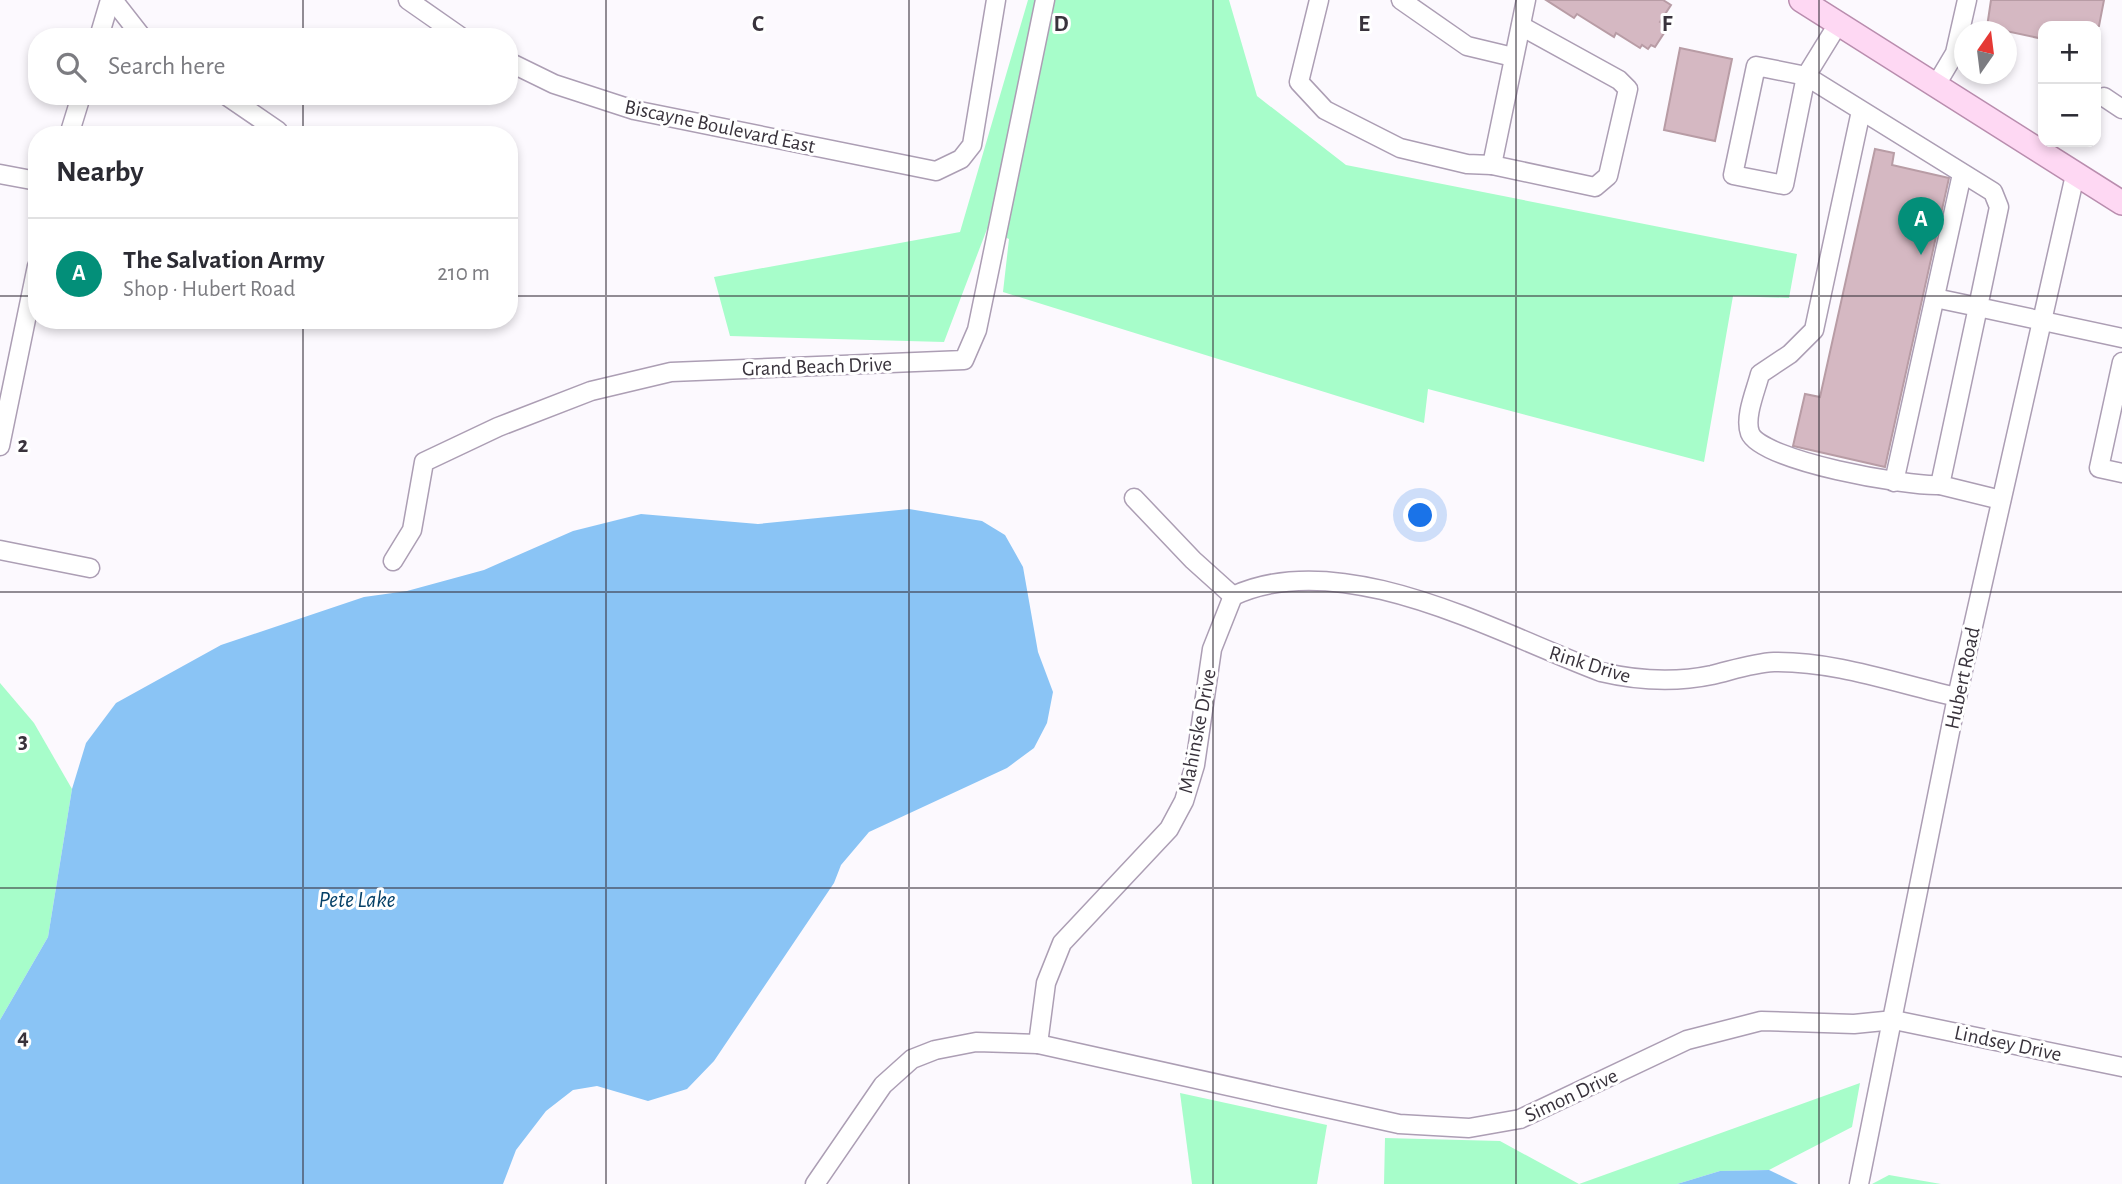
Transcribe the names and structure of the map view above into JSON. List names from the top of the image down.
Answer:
{
  "streets": {
    "street": [
      "Biscayne Boulevard East",
      "Grand Beach Drive",
      "Rink Drive",
      "Hubert Road",
      "Mahinske Drive",
      "Lindsey Drive",
      "Simon Drive"
    ]
  },
  "crossings": [
    ["Rink Drive", "Hubert Road"],
    ["Rink Drive", "Mahinske Drive"],
    ["Hubert Road", "Lindsey Drive"],
    ["Hubert Road", "Simon Drive"],
    ["Mahinske Drive", "Simon Drive"],
    ["Lindsey Drive", "Simon Drive"]
  ],
  "water": ["Pete Lake"],
  "north": "top",
  "page": {
    "map_buttons": ["+", "−"],
    "search": "Search here",
    "heading": "Nearby",
    "pins": "A",
    "list": [
      {
        "mark": "A",
        "name": "The Salvation Army",
        "note": "Shop · Hubert Road",
        "value": "210 m"
      }
    ]
  },
  "grid": {
    "columns": [
      "C",
      "D",
      "E",
      "F"
    ],
    "rows": ["2", "3", "4"]
  }
}
